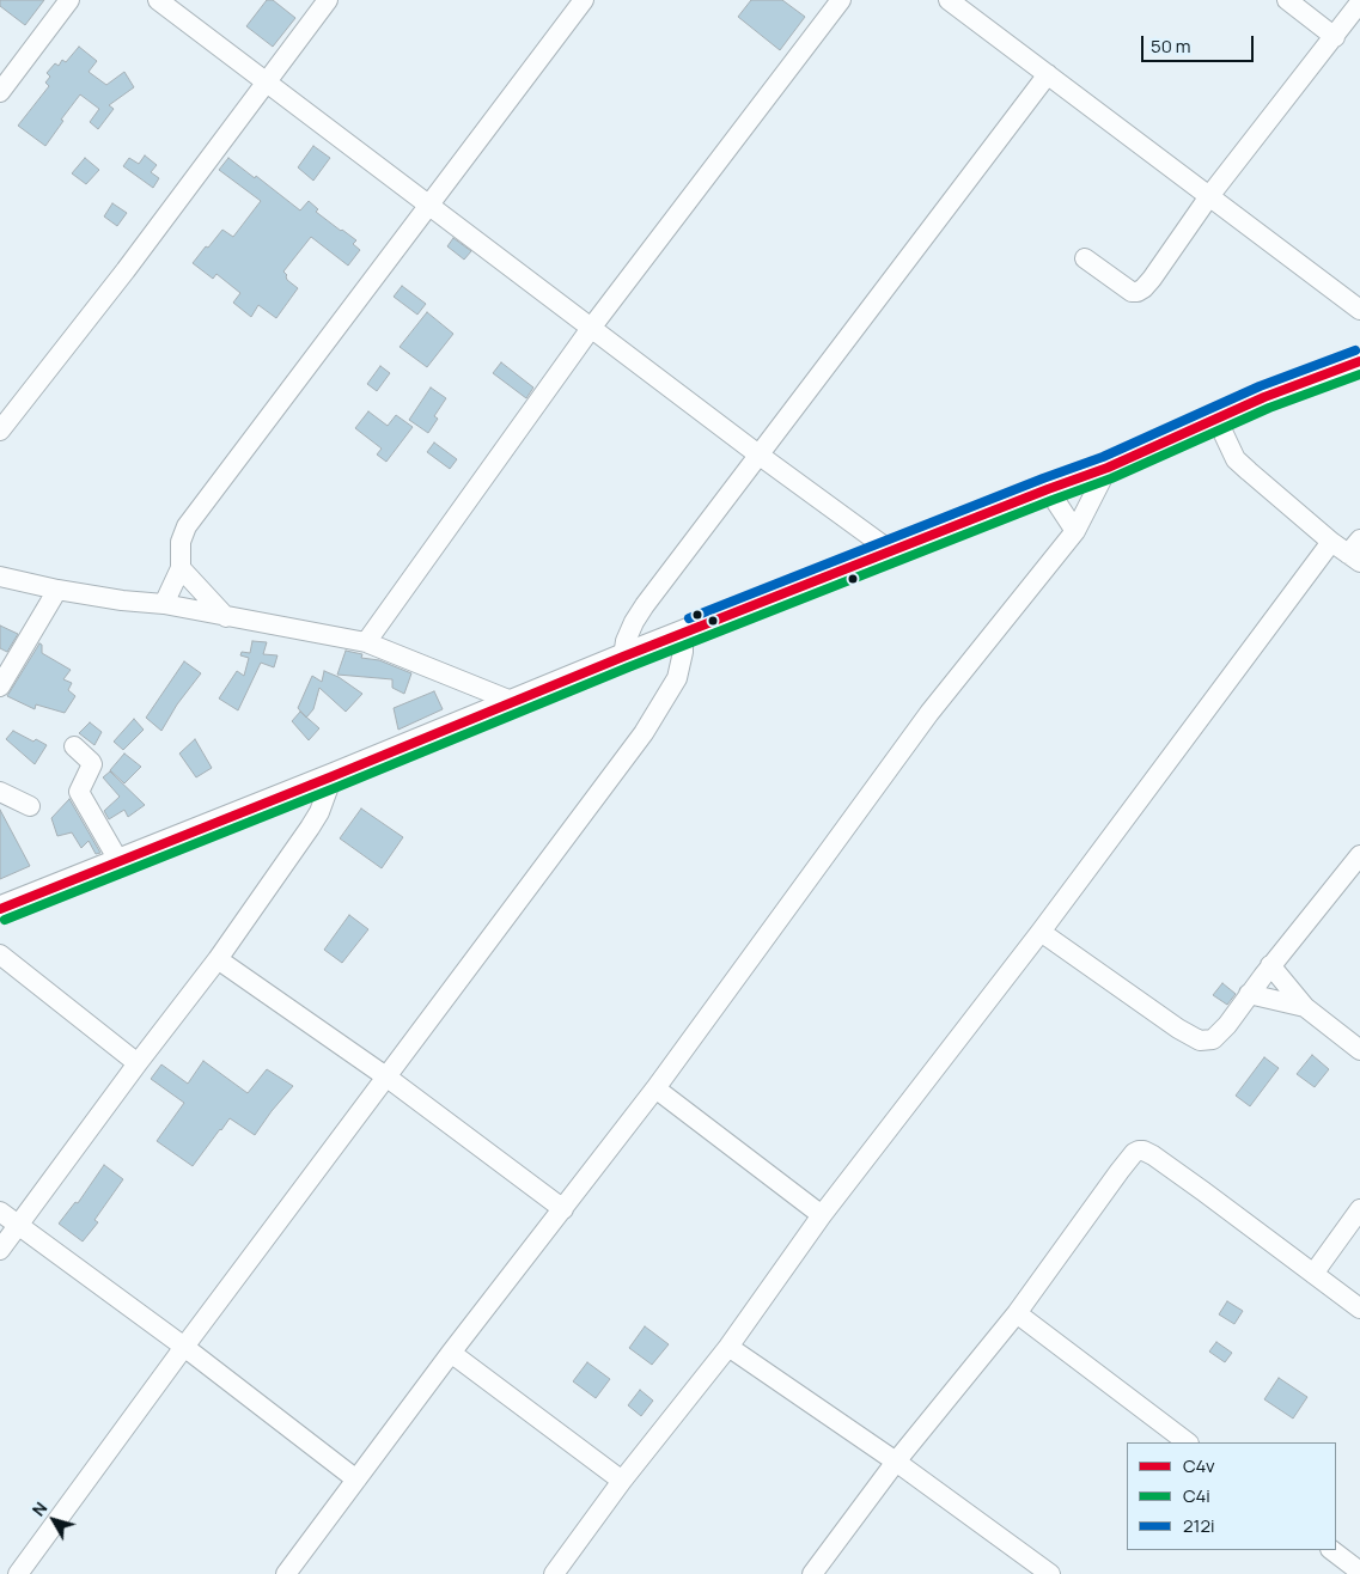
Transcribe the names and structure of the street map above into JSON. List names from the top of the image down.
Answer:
{
  "lines": ["transit line 212i", "transit line C4v", "transit line C4i"],
  "legend": ["C4v", "C4i", "212i"],
  "scale_bar": "50 m",
  "north": "top left"
}
